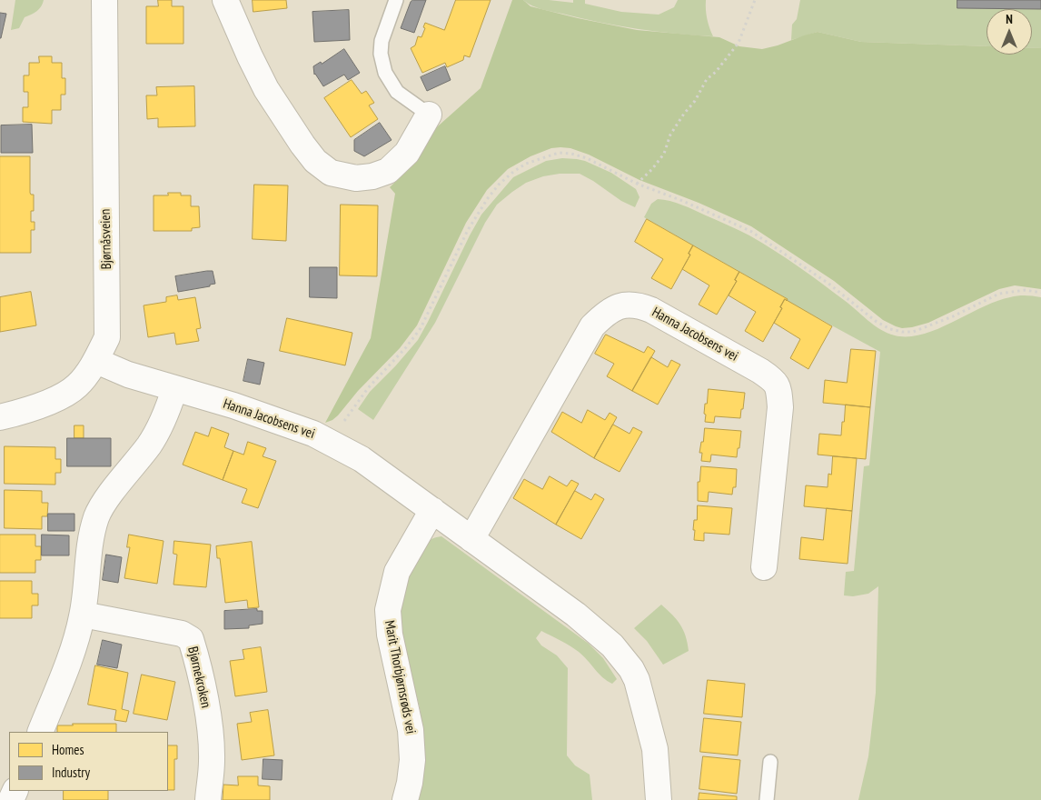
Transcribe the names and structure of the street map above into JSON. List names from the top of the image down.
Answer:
{
  "streets": {
    "street": [
      "Bjørnåsveien",
      "Hanna Jacobsens vei",
      "Bjørnekroken",
      "Marit Thorbjørnsrøds vei"
    ]
  },
  "crossings": [
    ["Bjørnåsveien", "Hanna Jacobsens vei"],
    ["Hanna Jacobsens vei", "Marit Thorbjørnsrøds vei"]
  ],
  "legend": ["Homes", "Industry"],
  "north": "top"
}
